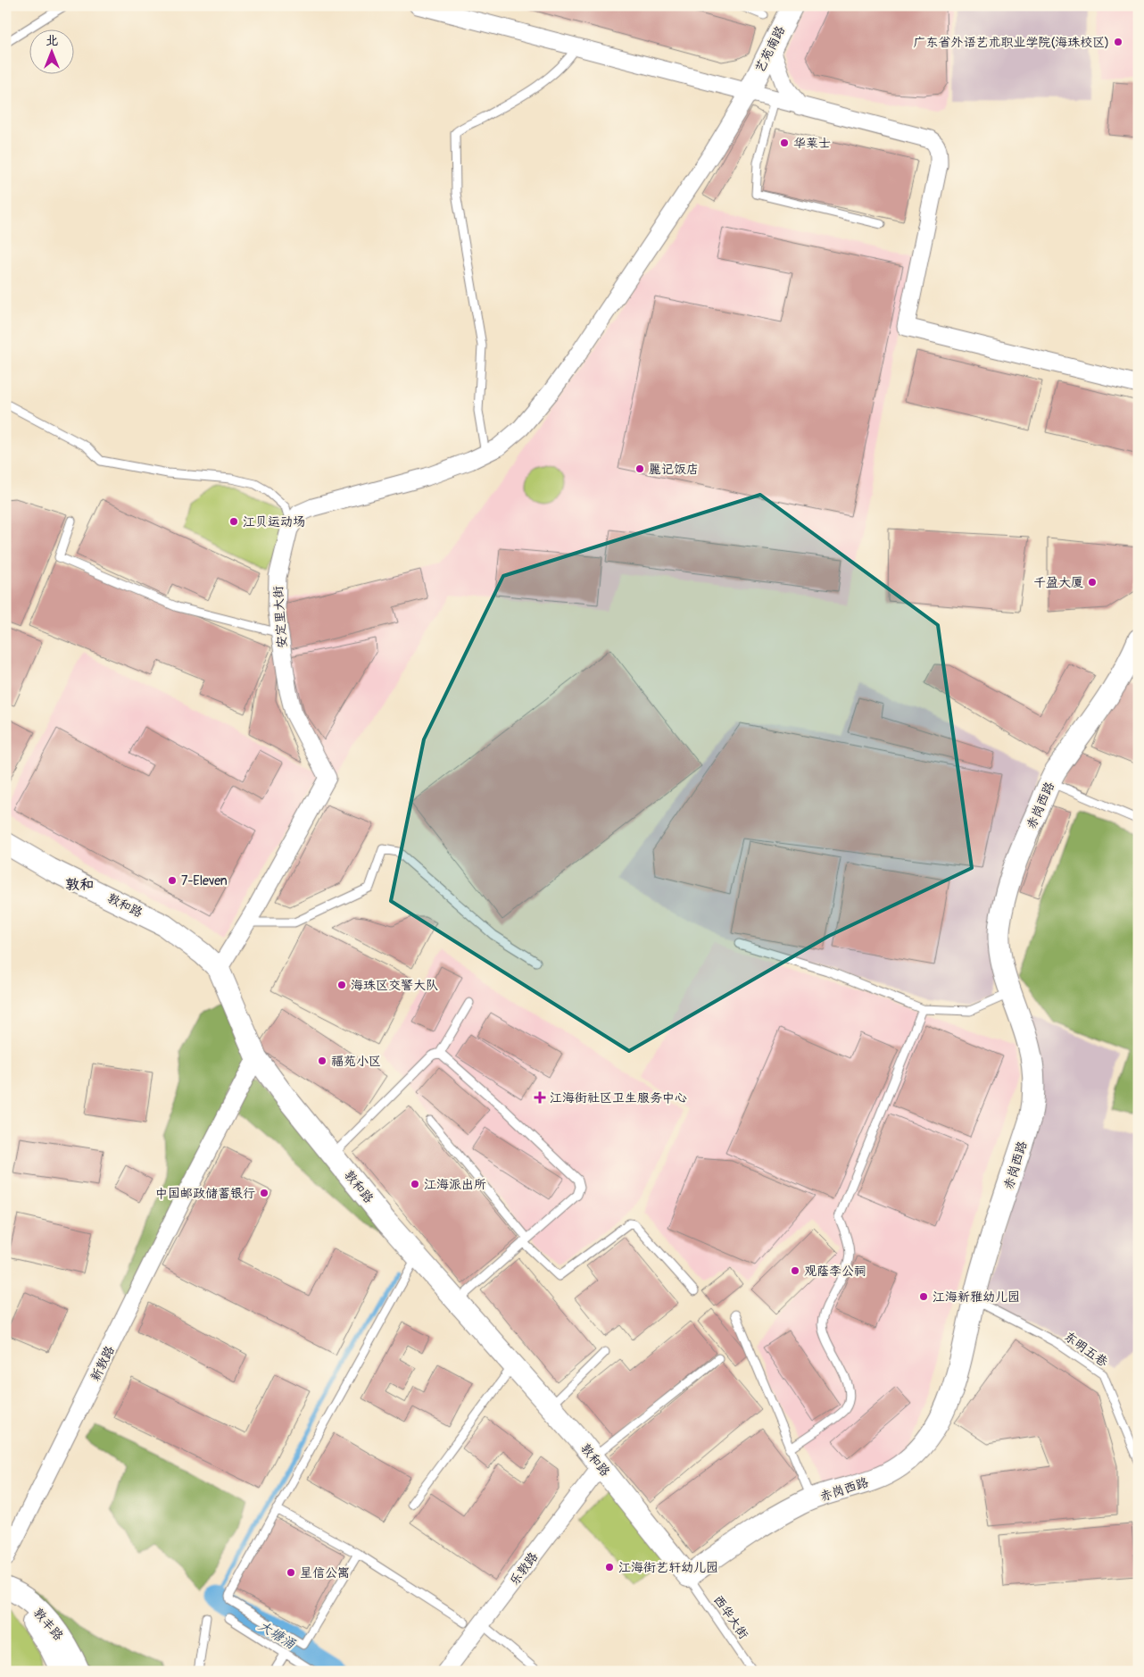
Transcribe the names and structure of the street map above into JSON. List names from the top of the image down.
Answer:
{
  "streets": {
    "street": [
      "艺苑南路",
      "安定里大街",
      "赤岗西路",
      "敦和路",
      "新敦路",
      "乐敦路",
      "敦丰路"
    ],
    "lane": ["东明五巷", "西华大街"]
  },
  "crossings": [
    ["赤岗西路", "敦和路"],
    ["赤岗西路", "东明五巷"],
    ["赤岗西路", "西华大街"],
    ["敦和路", "新敦路"],
    ["敦和路", "乐敦路"],
    ["敦和路", "西华大街"]
  ],
  "districts": ["敦和"],
  "water": ["大塘涌"],
  "places": {
    "other": [
      "广东省外语艺术职业学院(海珠校区)",
      "华莱士",
      "麗记饭店",
      "江贝运动场",
      "千盈大厦",
      "7-Eleven",
      "海珠区交警大队",
      "福苑小区",
      "江海派出所",
      "中国邮政储蓄银行",
      "观蔭李公祠",
      "江海新雅幼儿园",
      "江海街艺轩幼儿园",
      "星信公寓"
    ],
    "health": ["江海街社区卫生服务中心"]
  },
  "north": "top"
}
